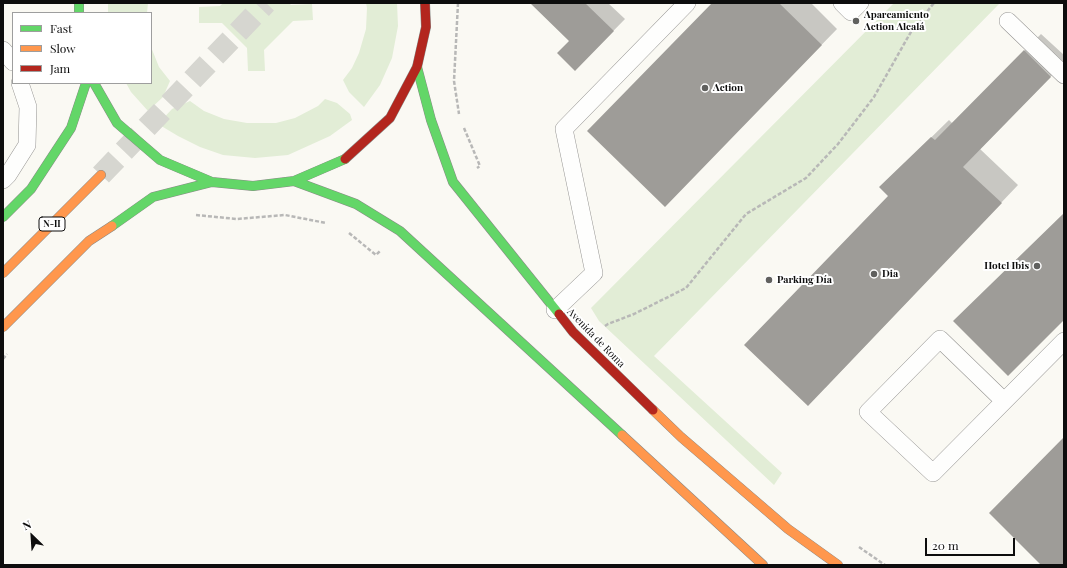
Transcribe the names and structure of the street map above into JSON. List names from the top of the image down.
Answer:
{
  "streets": {
    "street": ["N-II", "Avenida de Roma"]
  },
  "places": [
    "Aparcamiento Action Alcalá",
    "Action",
    "Hotel Ibis",
    "Dia",
    "Parking Día"
  ],
  "legend": ["Fast", "Slow", "Jam"],
  "scale_bar": "20 m",
  "north": "top left"
}
